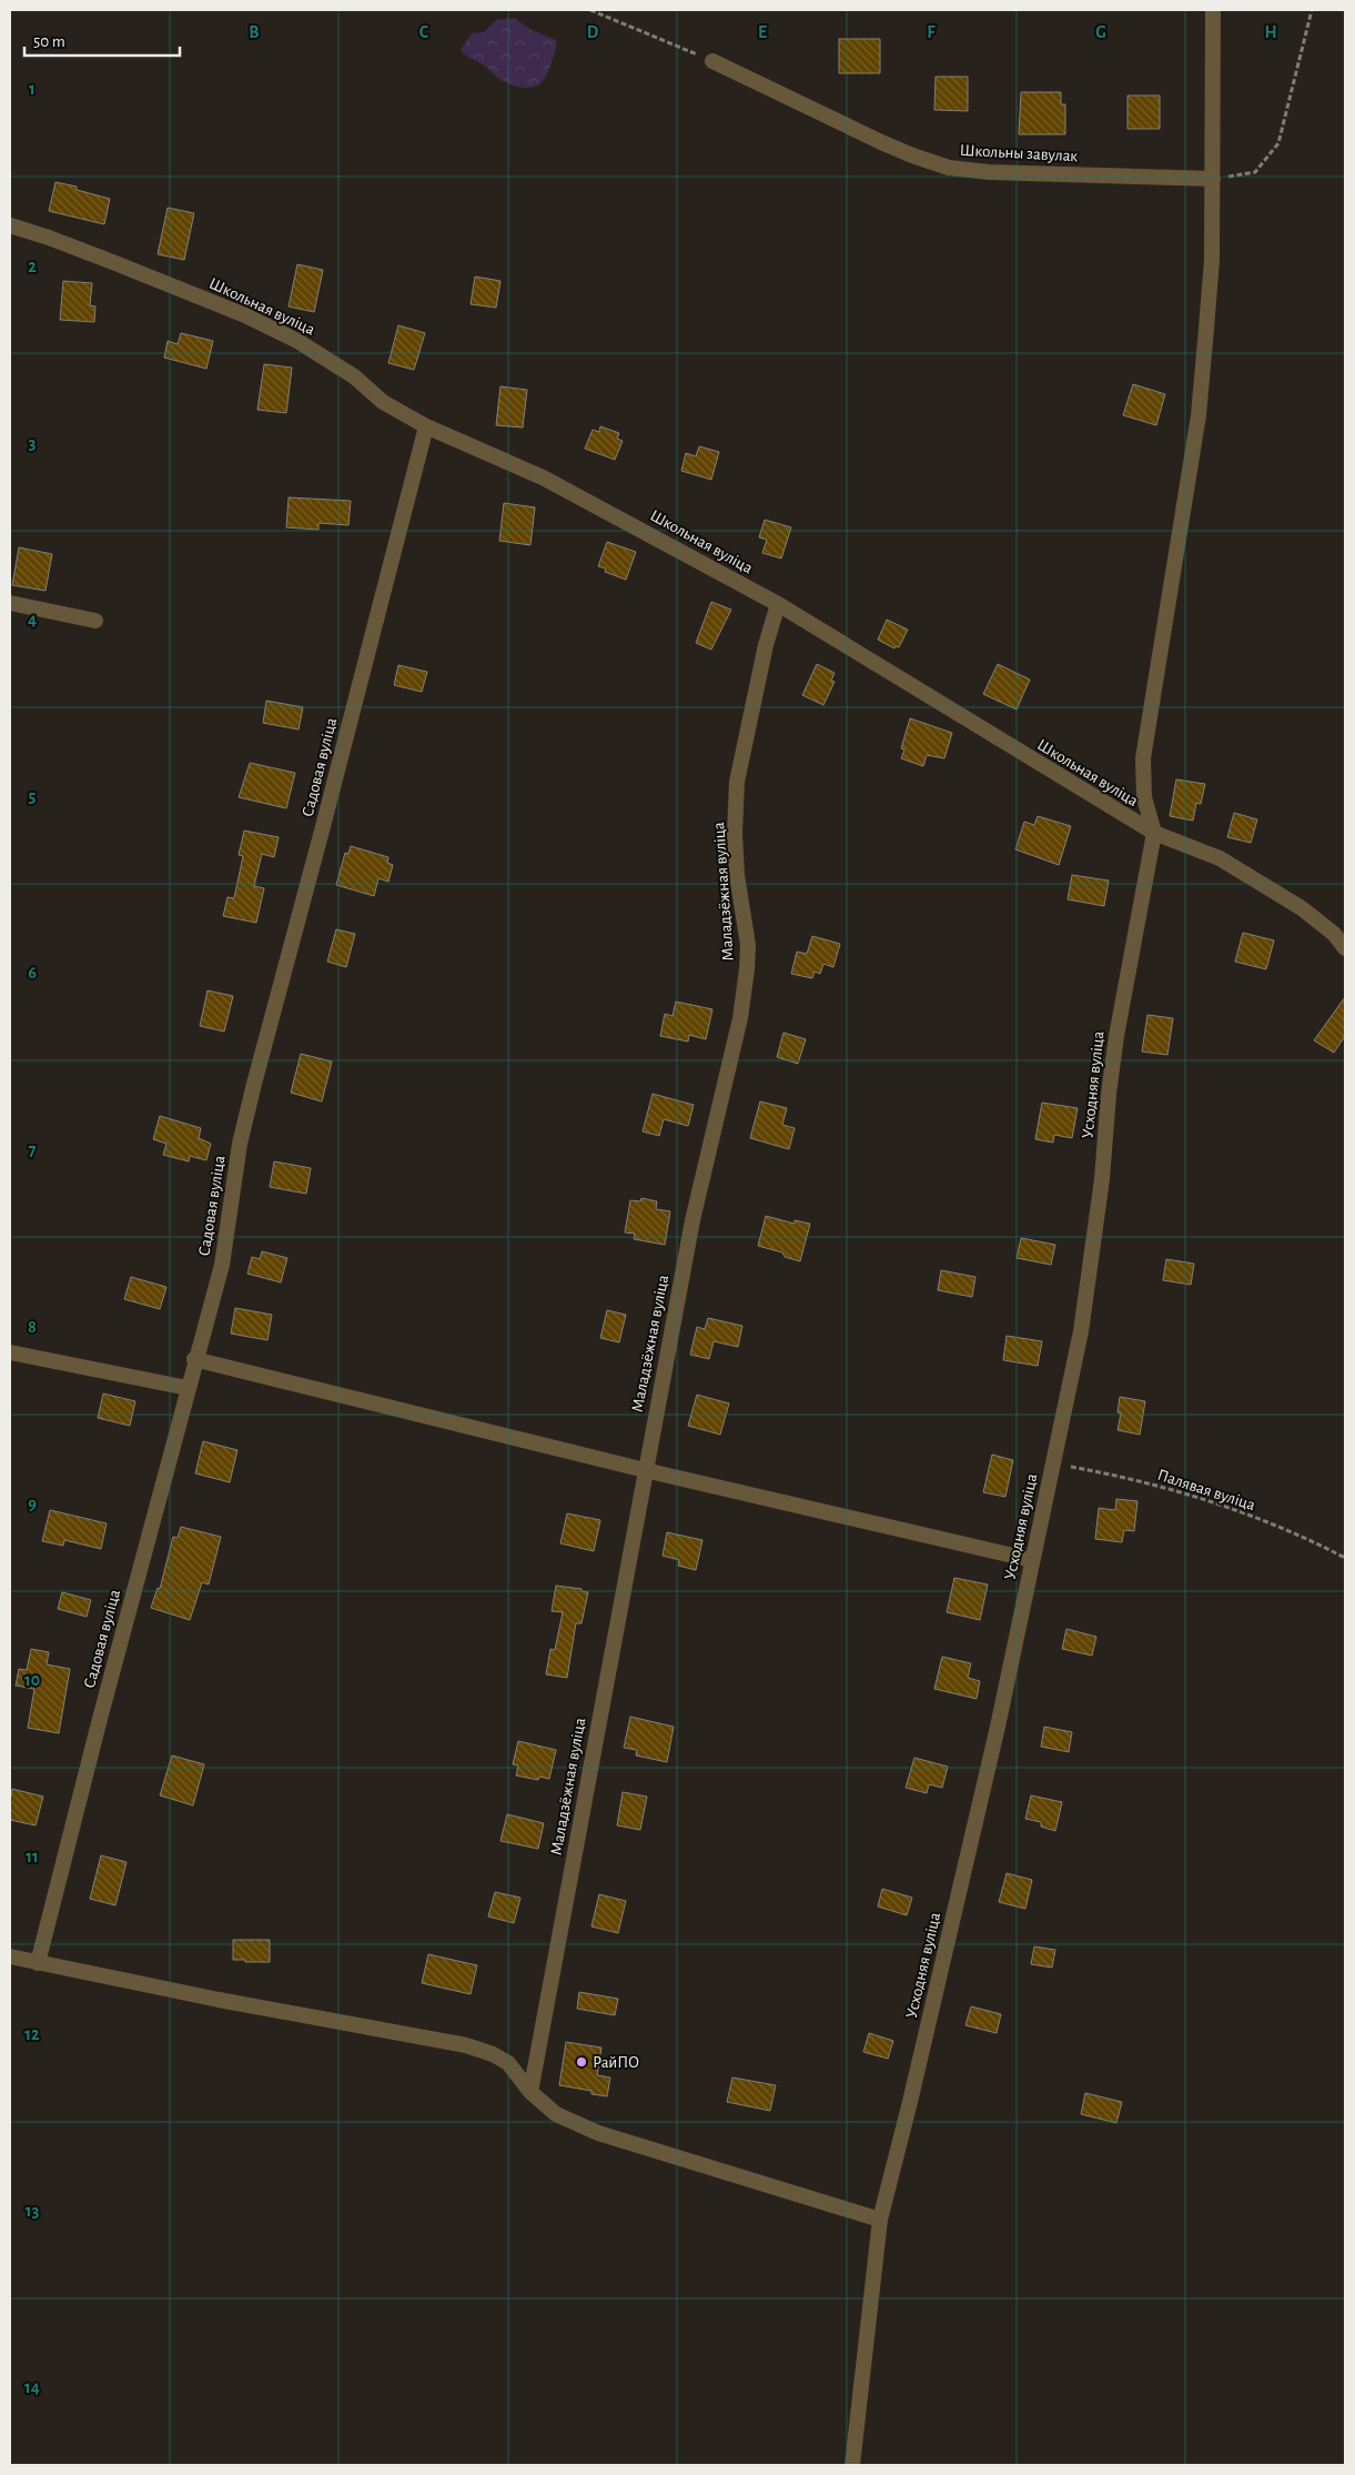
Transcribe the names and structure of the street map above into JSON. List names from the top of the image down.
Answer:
{
  "streets": {
    "street": [
      "Школьны завулак",
      "Школьная вуліца",
      "Садовая вуліца",
      "Маладзёжная вуліца",
      "Усходняя вуліца"
    ],
    "path": ["Палявая вуліца"]
  },
  "crossings": [
    ["Школьная вуліца", "Садовая вуліца"],
    ["Школьная вуліца", "Маладзёжная вуліца"],
    ["Школьная вуліца", "Усходняя вуліца"],
    ["Усходняя вуліца", "Палявая вуліца"]
  ],
  "places": ["РайПО"],
  "scale_bar": "50 m",
  "grid": {
    "columns": [
      "B",
      "C",
      "D",
      "E",
      "F",
      "G",
      "H"
    ],
    "rows": [
      "1",
      "2",
      "3",
      "4",
      "5",
      "6",
      "7",
      "8",
      "9",
      "10",
      "11",
      "12",
      "13",
      "14"
    ]
  }
}
